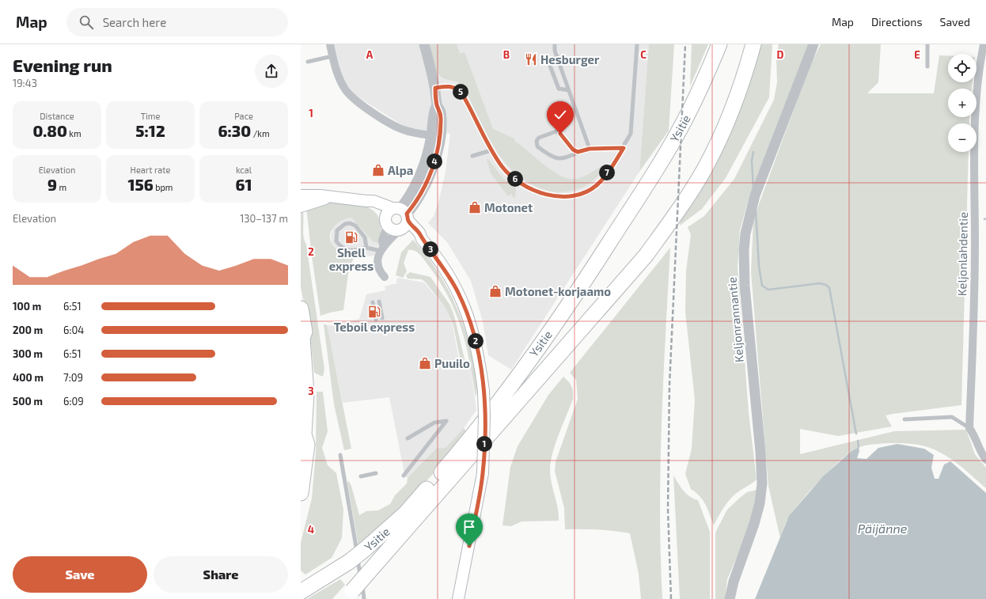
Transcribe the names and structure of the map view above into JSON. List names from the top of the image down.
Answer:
{
  "streets": {
    "highway": ["Ysitie"],
    "street": ["Keljonlahdentie", "Keljonrannantie"]
  },
  "water": ["Päijänne"],
  "places": {
    "restaurant": ["Hesburger"],
    "shop": [
      "Alpa",
      "Motonet",
      "Motonet-korjaamo",
      "Puuilo"
    ],
    "fuel station": ["Shell express", "Teboil express"]
  },
  "page": {
    "header": "Map",
    "search": "Search here",
    "nav": ["Map", "Directions", "Saved"],
    "heading": ["Evening run", "19:43"],
    "map_buttons": ["+", "−"],
    "pins": [
      "5",
      "4",
      "7",
      "6",
      "3",
      "2",
      "1"
    ],
    "stats": [
      ["Distance", "0.80 km"],
      ["Time", "5:12"],
      ["Pace", "6:30 /km"],
      ["Elevation", "9 m"],
      ["Heart rate", "156 bpm"],
      ["kcal", "61"]
    ],
    "chart": ["Elevation", "130–137 m"],
    "list": [
      {
        "name": "100 m",
        "note": "6:51"
      },
      {
        "name": "200 m",
        "note": "6:04"
      },
      {
        "name": "300 m",
        "note": "6:51"
      },
      {
        "name": "400 m",
        "note": "7:09"
      },
      {
        "name": "500 m",
        "note": "6:09"
      }
    ],
    "buttons": ["Save", "Share"]
  },
  "grid": {
    "columns": [
      "A",
      "B",
      "C",
      "D",
      "E"
    ],
    "rows": [
      "1",
      "2",
      "3",
      "4"
    ]
  }
}
